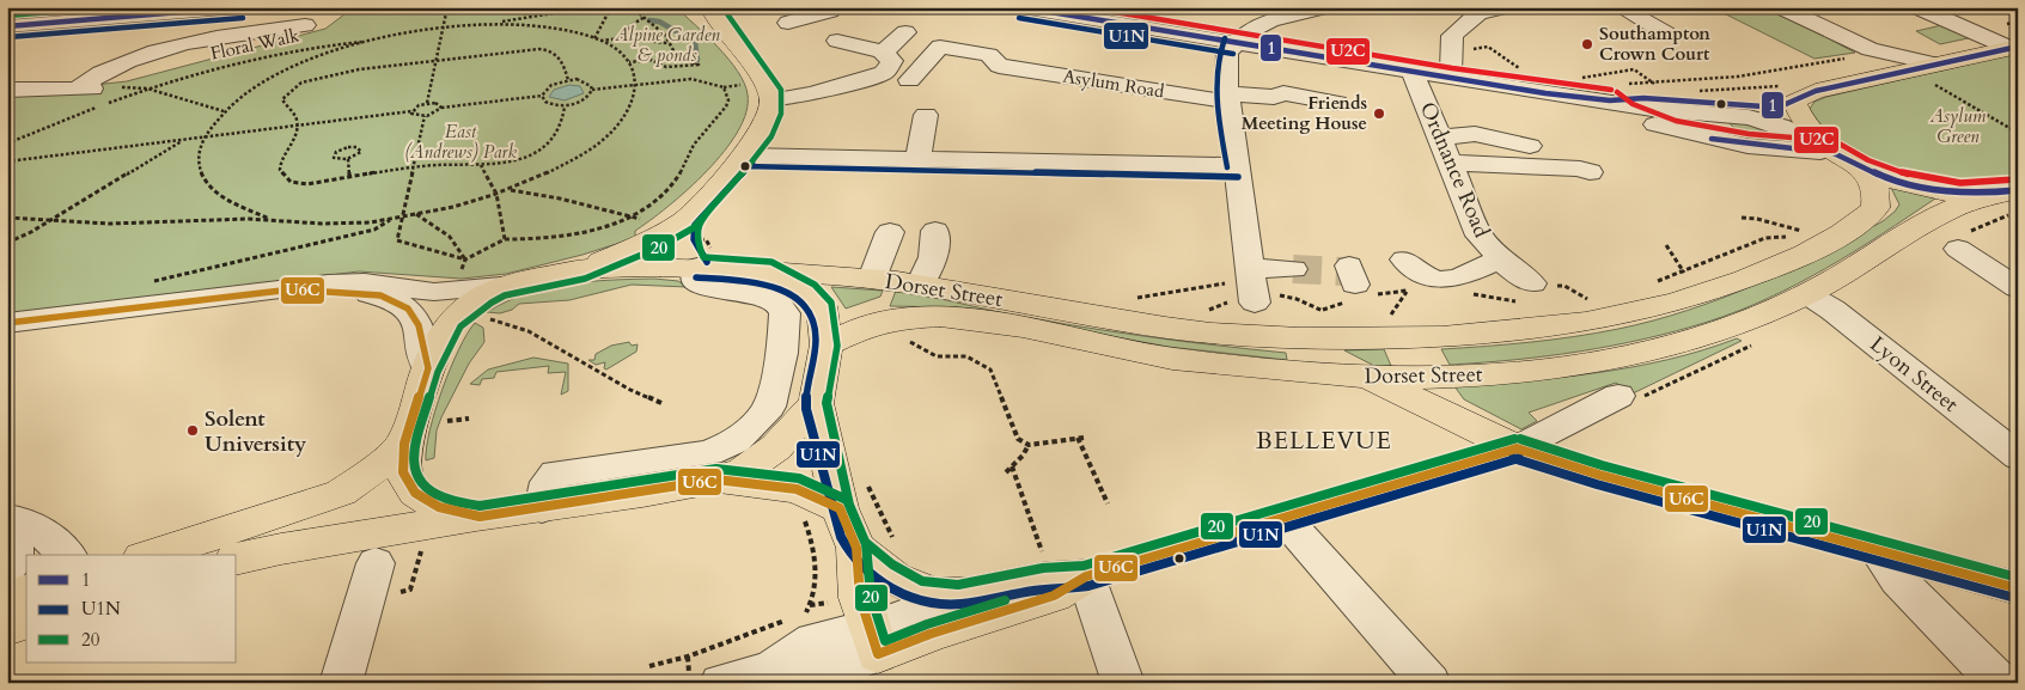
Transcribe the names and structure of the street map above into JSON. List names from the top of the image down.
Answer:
{
  "streets": {
    "main road": ["Dorset Street"],
    "street": ["Asylum Road", "Ordnance Road", "Lyon Street"],
    "path": ["Floral Walk"]
  },
  "crossings": [
    ["Dorset Street", "Lyon Street"]
  ],
  "districts": ["BELLEVUE"],
  "parks": ["Alpine Garden & ponds", "Asylum Green", "East (Andrews) Park"],
  "places": ["Southampton Crown Court", "Friends Meeting House", "Solent University"],
  "lines": [
    "transit line 1",
    "transit line 20",
    "transit line U2C",
    "transit line U1N",
    "transit line U6C"
  ],
  "legend": ["1", "U1N", "20"]
}
